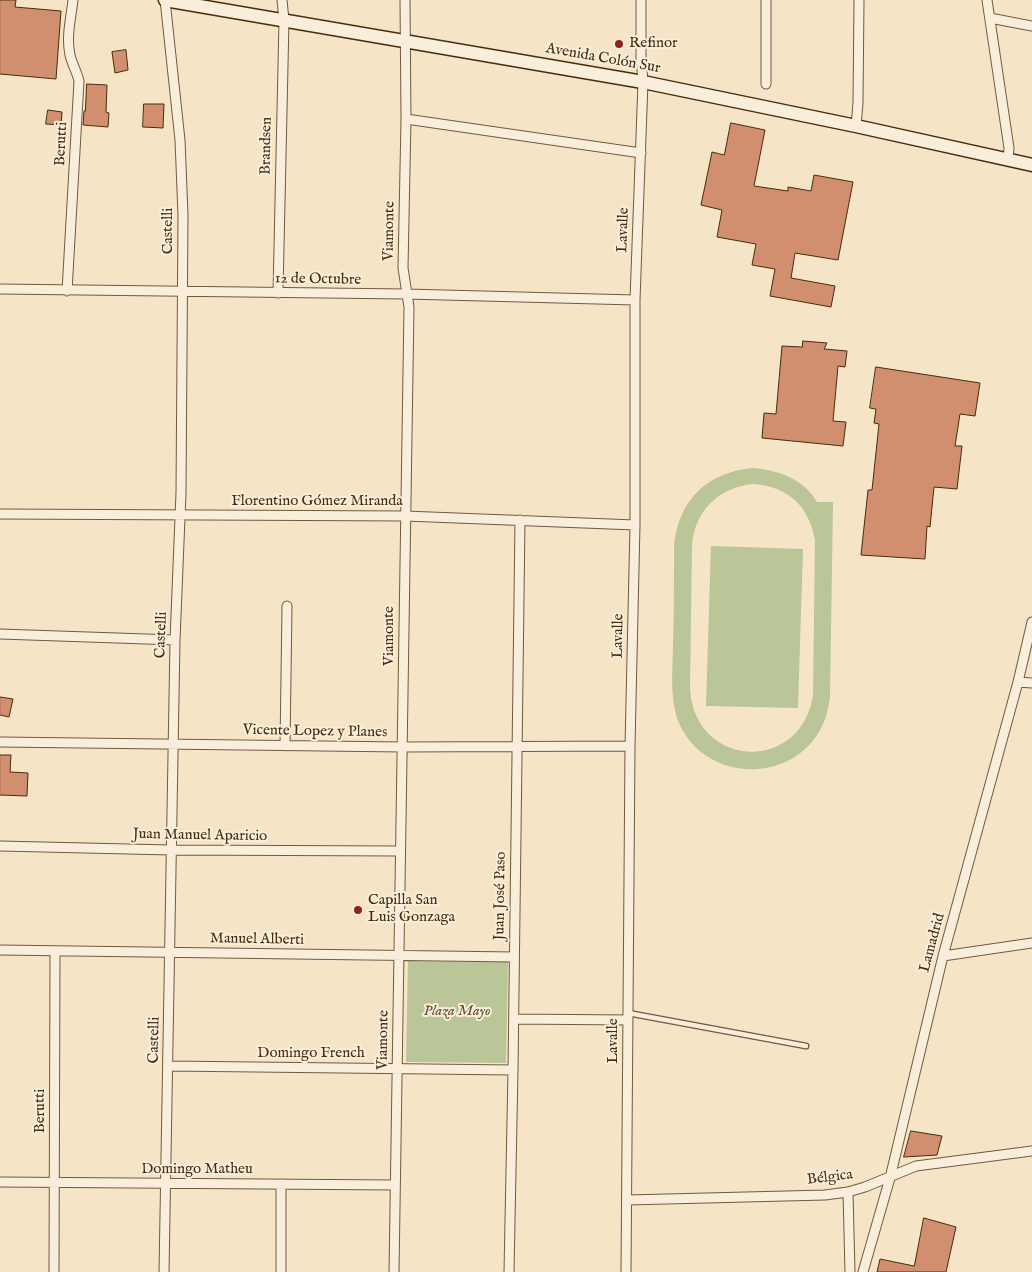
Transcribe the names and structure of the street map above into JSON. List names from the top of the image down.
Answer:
{
  "streets": {
    "main road": ["Avenida Colón Sur"],
    "street": [
      "Berutti",
      "Brandsen",
      "Lavalle",
      "Castelli",
      "Viamonte",
      "12 de Octubre",
      "Florentino Gómez Miranda",
      "Vicente Lopez y Planes",
      "Juan Manuel Aparicio",
      "Juan José Paso",
      "Manuel Alberti",
      "Lamadrid",
      "Domingo French",
      "Domingo Matheu",
      "Bélgica"
    ]
  },
  "crossings": [
    ["Avenida Colón Sur", "Brandsen"],
    ["Avenida Colón Sur", "Lavalle"],
    ["Avenida Colón Sur", "Castelli"],
    ["Avenida Colón Sur", "Viamonte"],
    ["Berutti", "12 de Octubre"],
    ["Berutti", "Manuel Alberti"],
    ["Berutti", "Domingo Matheu"],
    ["Brandsen", "12 de Octubre"],
    ["Lavalle", "12 de Octubre"],
    ["Lavalle", "Florentino Gómez Miranda"],
    ["Lavalle", "Vicente Lopez y Planes"],
    ["Lavalle", "Bélgica"],
    ["Castelli", "12 de Octubre"],
    ["Castelli", "Florentino Gómez Miranda"],
    ["Castelli", "Vicente Lopez y Planes"],
    ["Castelli", "Juan Manuel Aparicio"],
    ["Castelli", "Manuel Alberti"],
    ["Castelli", "Domingo French"],
    ["Castelli", "Domingo Matheu"],
    ["Viamonte", "12 de Octubre"],
    ["Viamonte", "Florentino Gómez Miranda"],
    ["Viamonte", "Vicente Lopez y Planes"],
    ["Viamonte", "Juan Manuel Aparicio"],
    ["Viamonte", "Manuel Alberti"],
    ["Viamonte", "Domingo French"],
    ["Viamonte", "Domingo Matheu"],
    ["Florentino Gómez Miranda", "Juan José Paso"],
    ["Vicente Lopez y Planes", "Juan José Paso"],
    ["Juan José Paso", "Manuel Alberti"],
    ["Juan José Paso", "Domingo French"],
    ["Lamadrid", "Bélgica"]
  ],
  "parks": ["Plaza Mayo"],
  "places": ["Refinor", "Capilla San Luis Gonzaga"]
}
